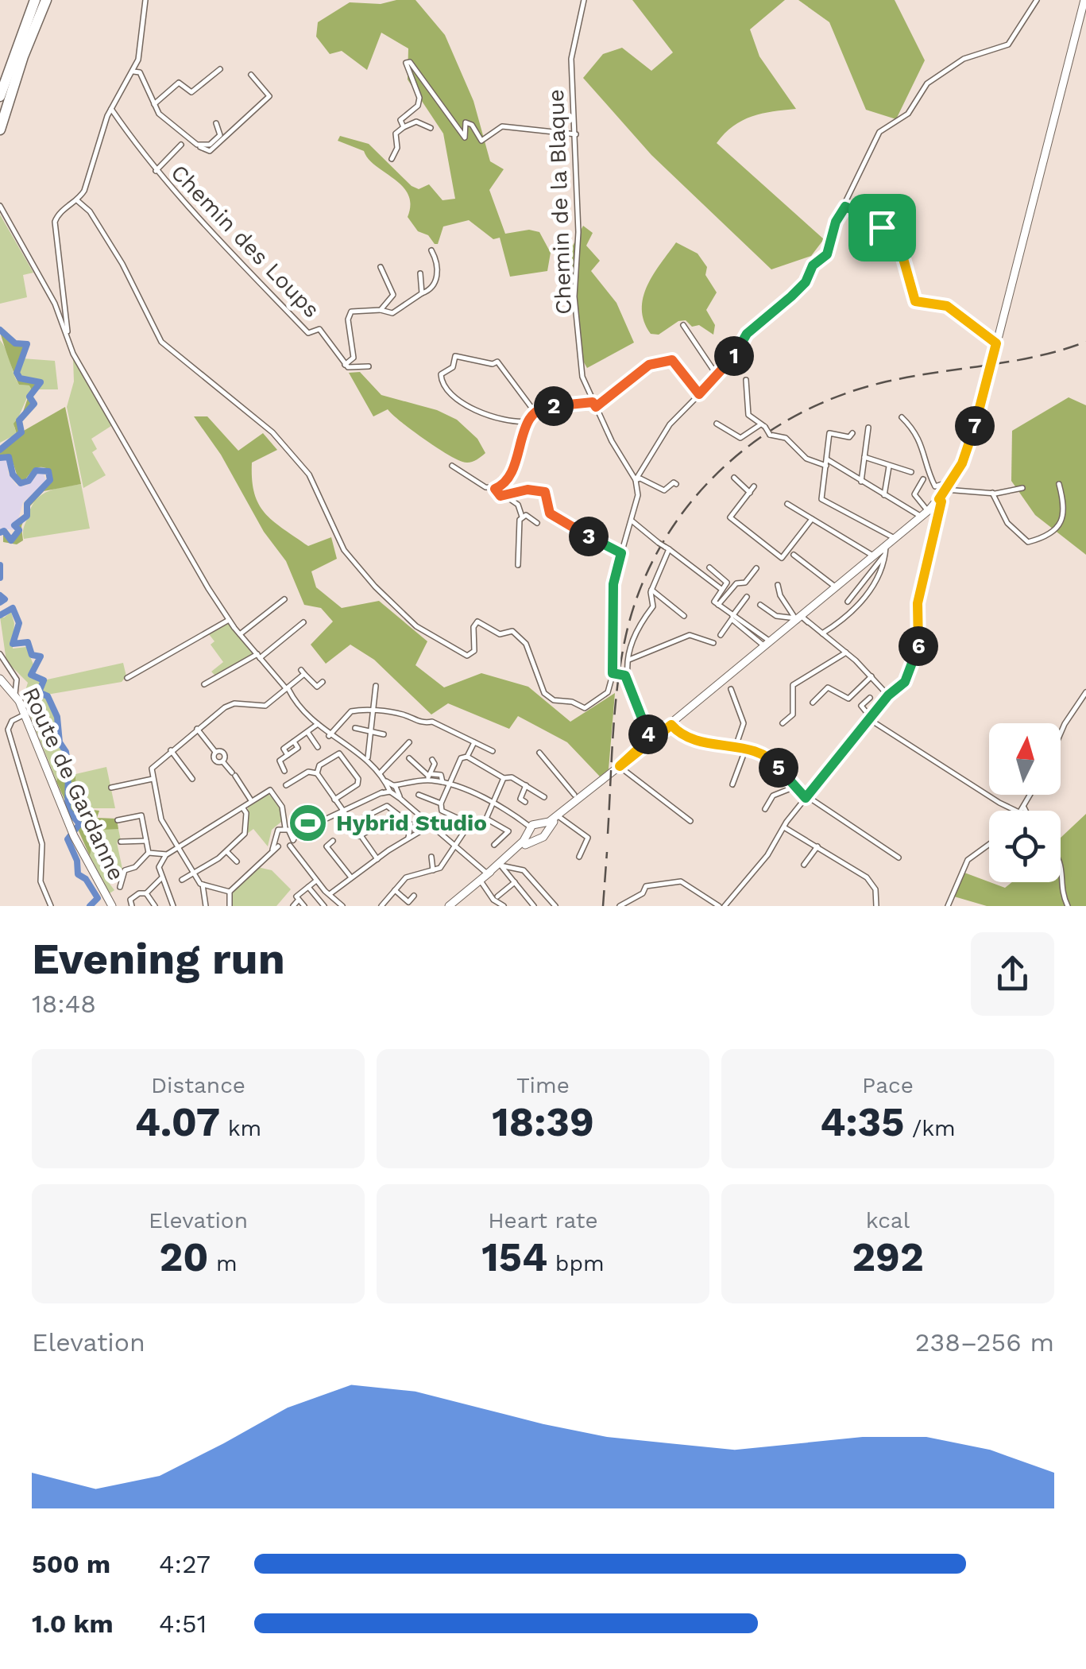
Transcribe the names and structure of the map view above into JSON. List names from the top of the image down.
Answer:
{
  "streets": {
    "main road": ["Route de Gardanne"],
    "street": ["Chemin de la Blaque", "Chemin des Loups"]
  },
  "places": {
    "sports": ["Hybrid Studio"]
  },
  "north": "top",
  "page": {
    "pins": [
      "1",
      "2",
      "7",
      "3",
      "6",
      "4",
      "5"
    ],
    "heading": ["Evening run", "18:48"],
    "stats": [
      ["Distance", "4.07 km"],
      ["Time", "18:39"],
      ["Pace", "4:35 /km"],
      ["Elevation", "20 m"],
      ["Heart rate", "154 bpm"],
      ["kcal", "292"]
    ],
    "chart": ["Elevation", "238–256 m"],
    "list": [
      {
        "name": "500 m",
        "note": "4:27"
      },
      {
        "name": "1.0 km",
        "note": "4:51"
      }
    ]
  }
}
